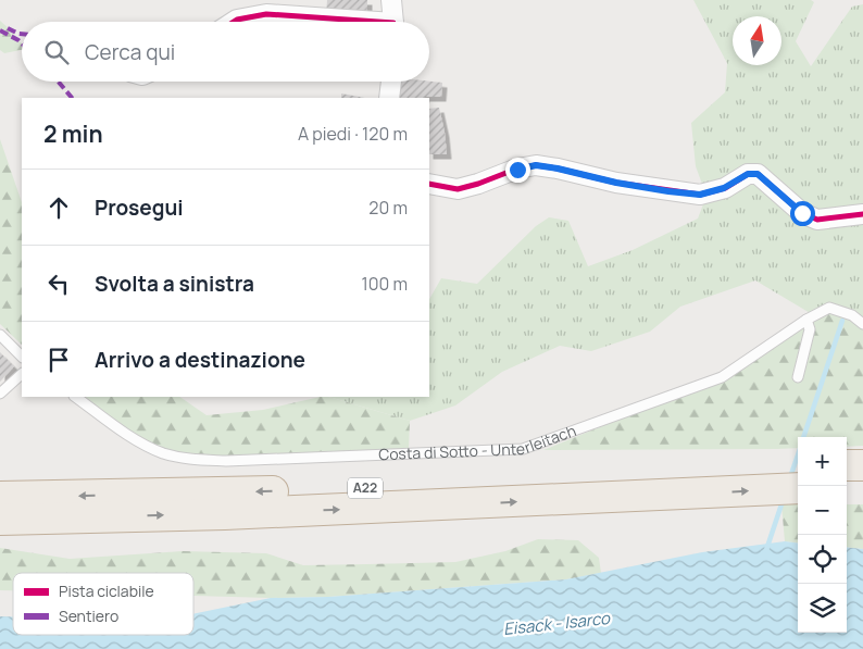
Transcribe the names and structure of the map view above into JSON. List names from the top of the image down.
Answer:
{
  "streets": {
    "highway": ["A22"],
    "lane": ["Costa di Sotto - Unterleitach"]
  },
  "water": ["Eisack - Isarco"],
  "legend": ["Pista ciclabile", "Sentiero"],
  "north": "top",
  "page": {
    "search": "Cerca qui",
    "heading": ["2 min", "A piedi · 120 m"],
    "list": [
      ["Prosegui", "20 m"],
      ["Svolta a sinistra", "100 m"],
      "Arrivo a destinazione"
    ],
    "map_buttons": ["+", "−"]
  }
}
